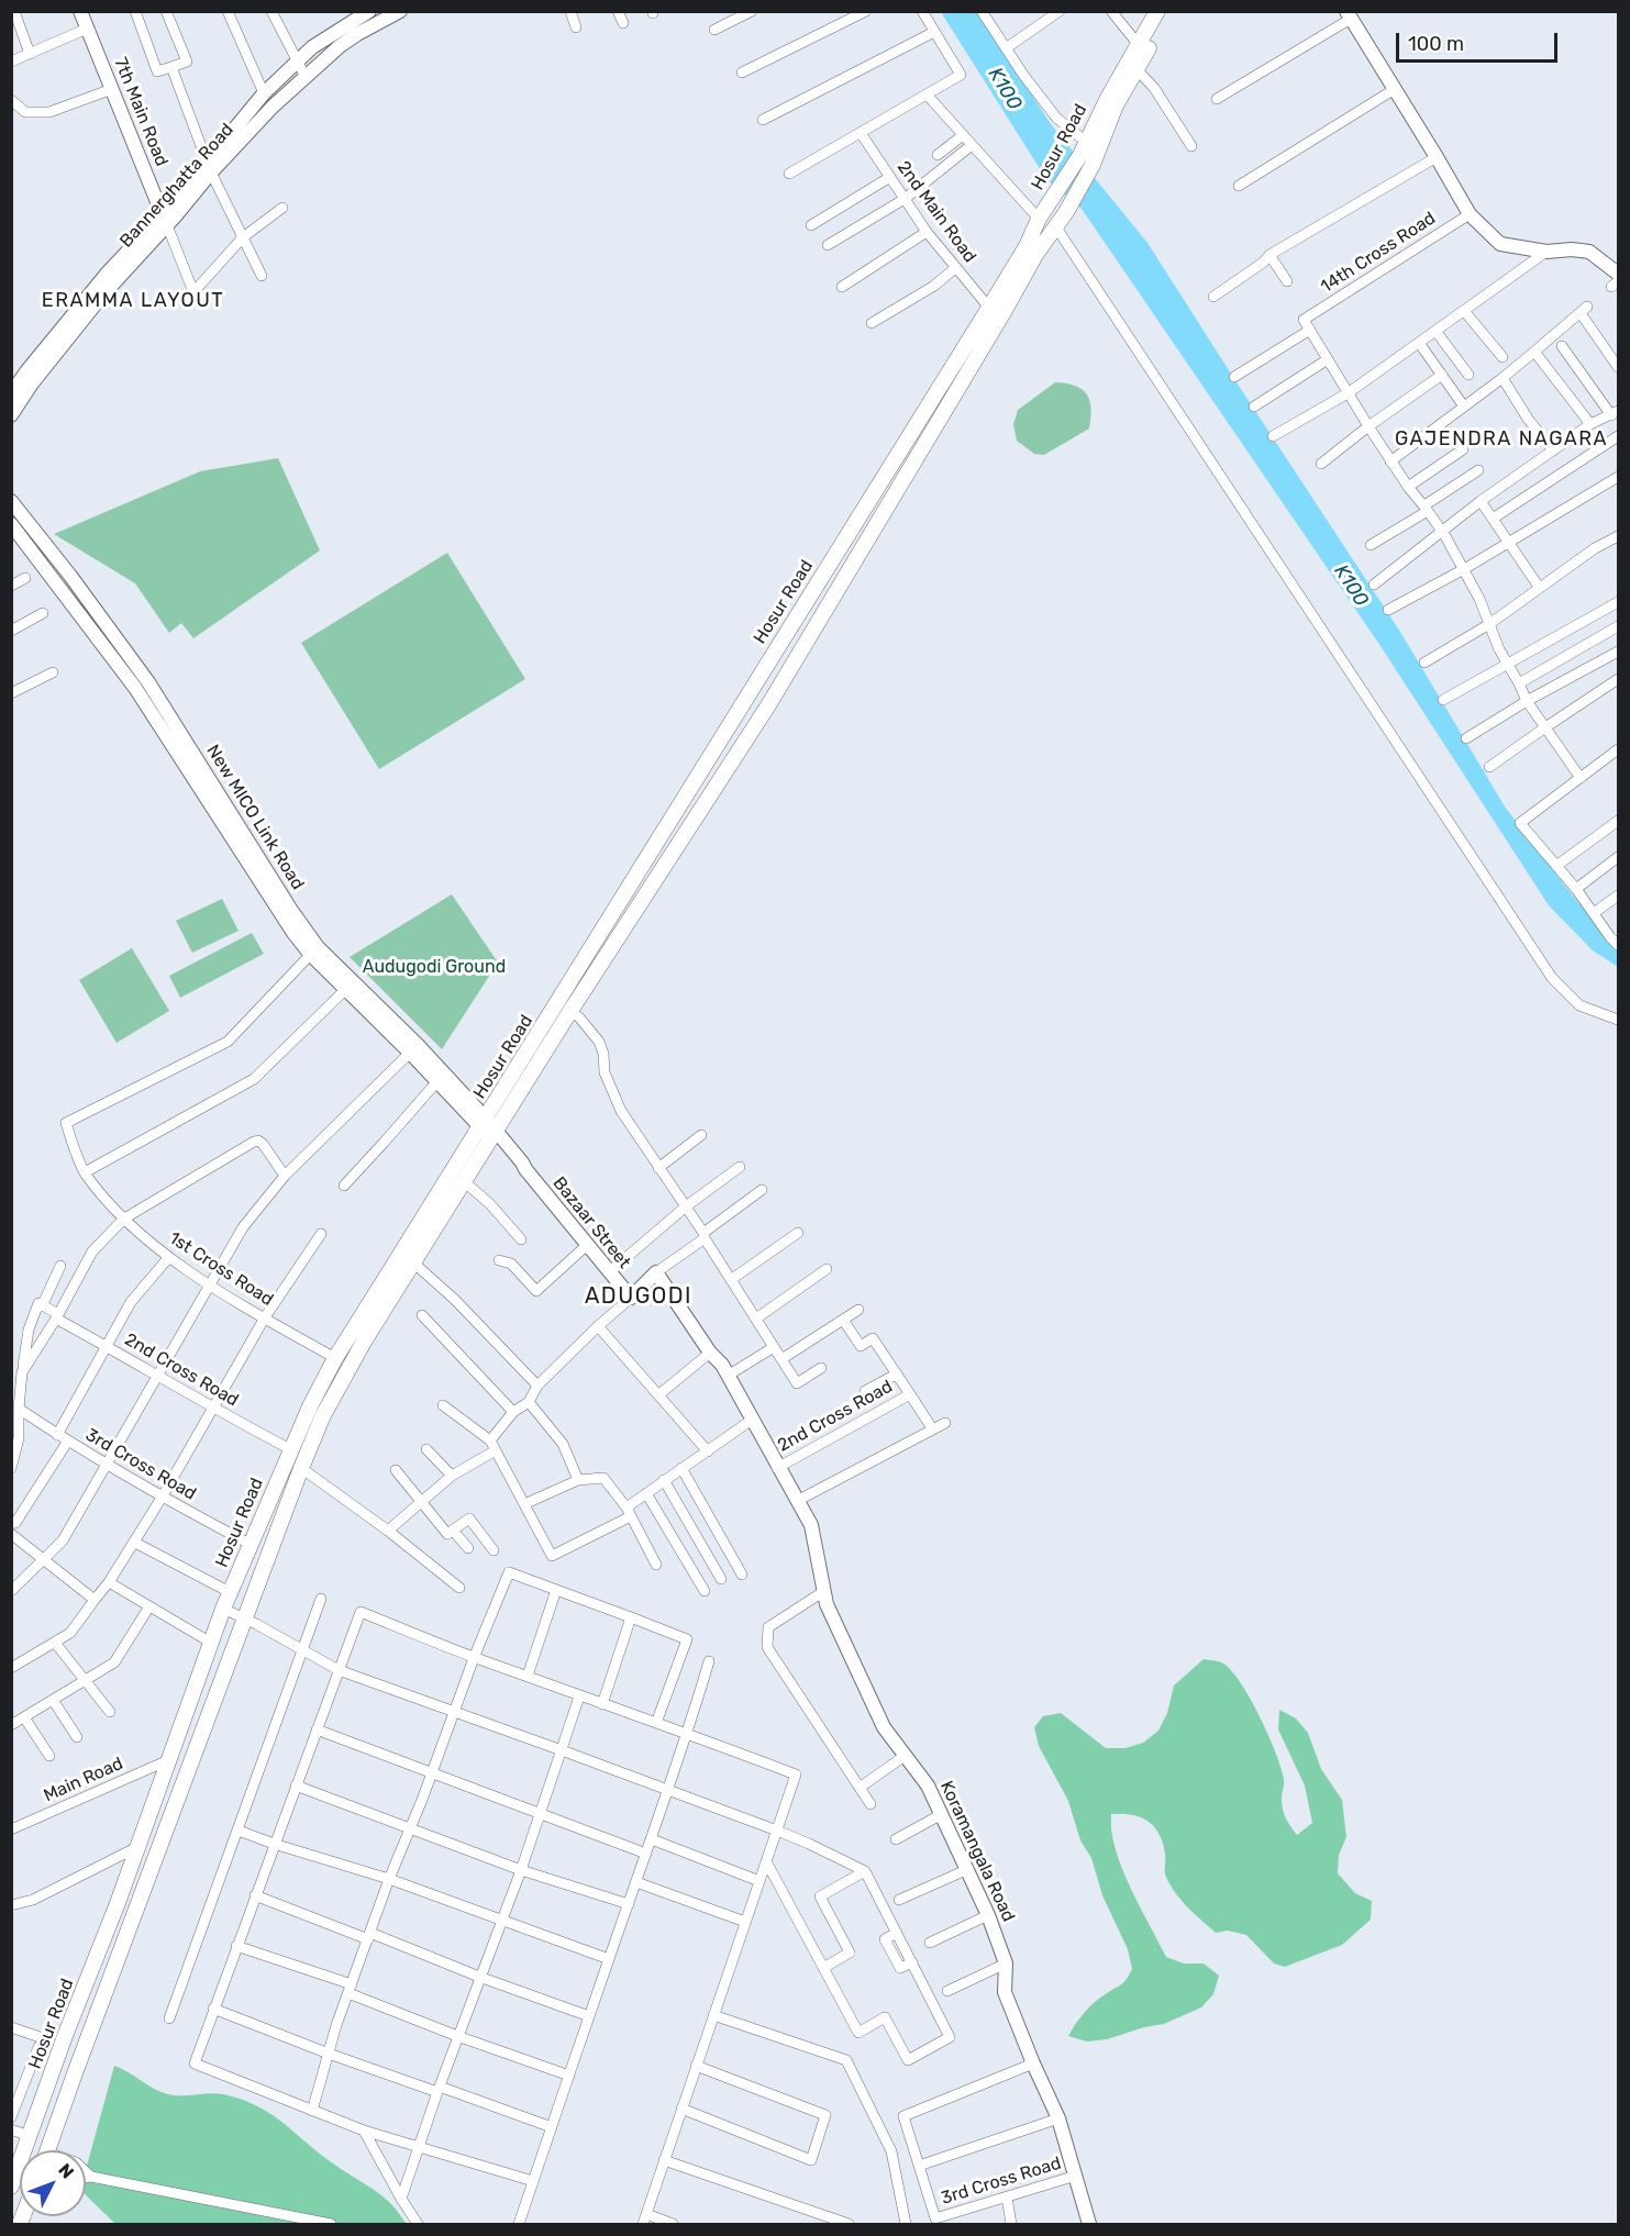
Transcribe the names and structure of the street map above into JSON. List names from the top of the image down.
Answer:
{
  "streets": {
    "main road": ["Hosur Road"],
    "street": [
      "7th Main Road",
      "Bannerghatta Road",
      "2nd Main Road",
      "14th Cross Road",
      "New MICO Link Road",
      "Bazaar Street",
      "1st Cross Road",
      "2nd Cross Road",
      "3rd Cross Road",
      "Main Road",
      "Koramangala Road"
    ]
  },
  "crossings": [
    ["7th Main Road", "Bannerghatta Road"],
    ["Hosur Road", "2nd Main Road"],
    ["Hosur Road", "New MICO Link Road"],
    ["Hosur Road", "Bazaar Street"],
    ["Hosur Road", "1st Cross Road"],
    ["Hosur Road", "2nd Cross Road"],
    ["Hosur Road", "3rd Cross Road"],
    ["Hosur Road", "Main Road"],
    ["New MICO Link Road", "Bazaar Street"],
    ["New MICO Link Road", "1st Cross Road"],
    ["2nd Cross Road", "Koramangala Road"],
    ["3rd Cross Road", "Koramangala Road"]
  ],
  "districts": ["ERAMMA LAYOUT", "GAJENDRA NAGARA", "ADUGODI"],
  "water": ["K100"],
  "parks": ["Audugodi Ground"],
  "scale_bar": "100 m",
  "north": "top right"
}
